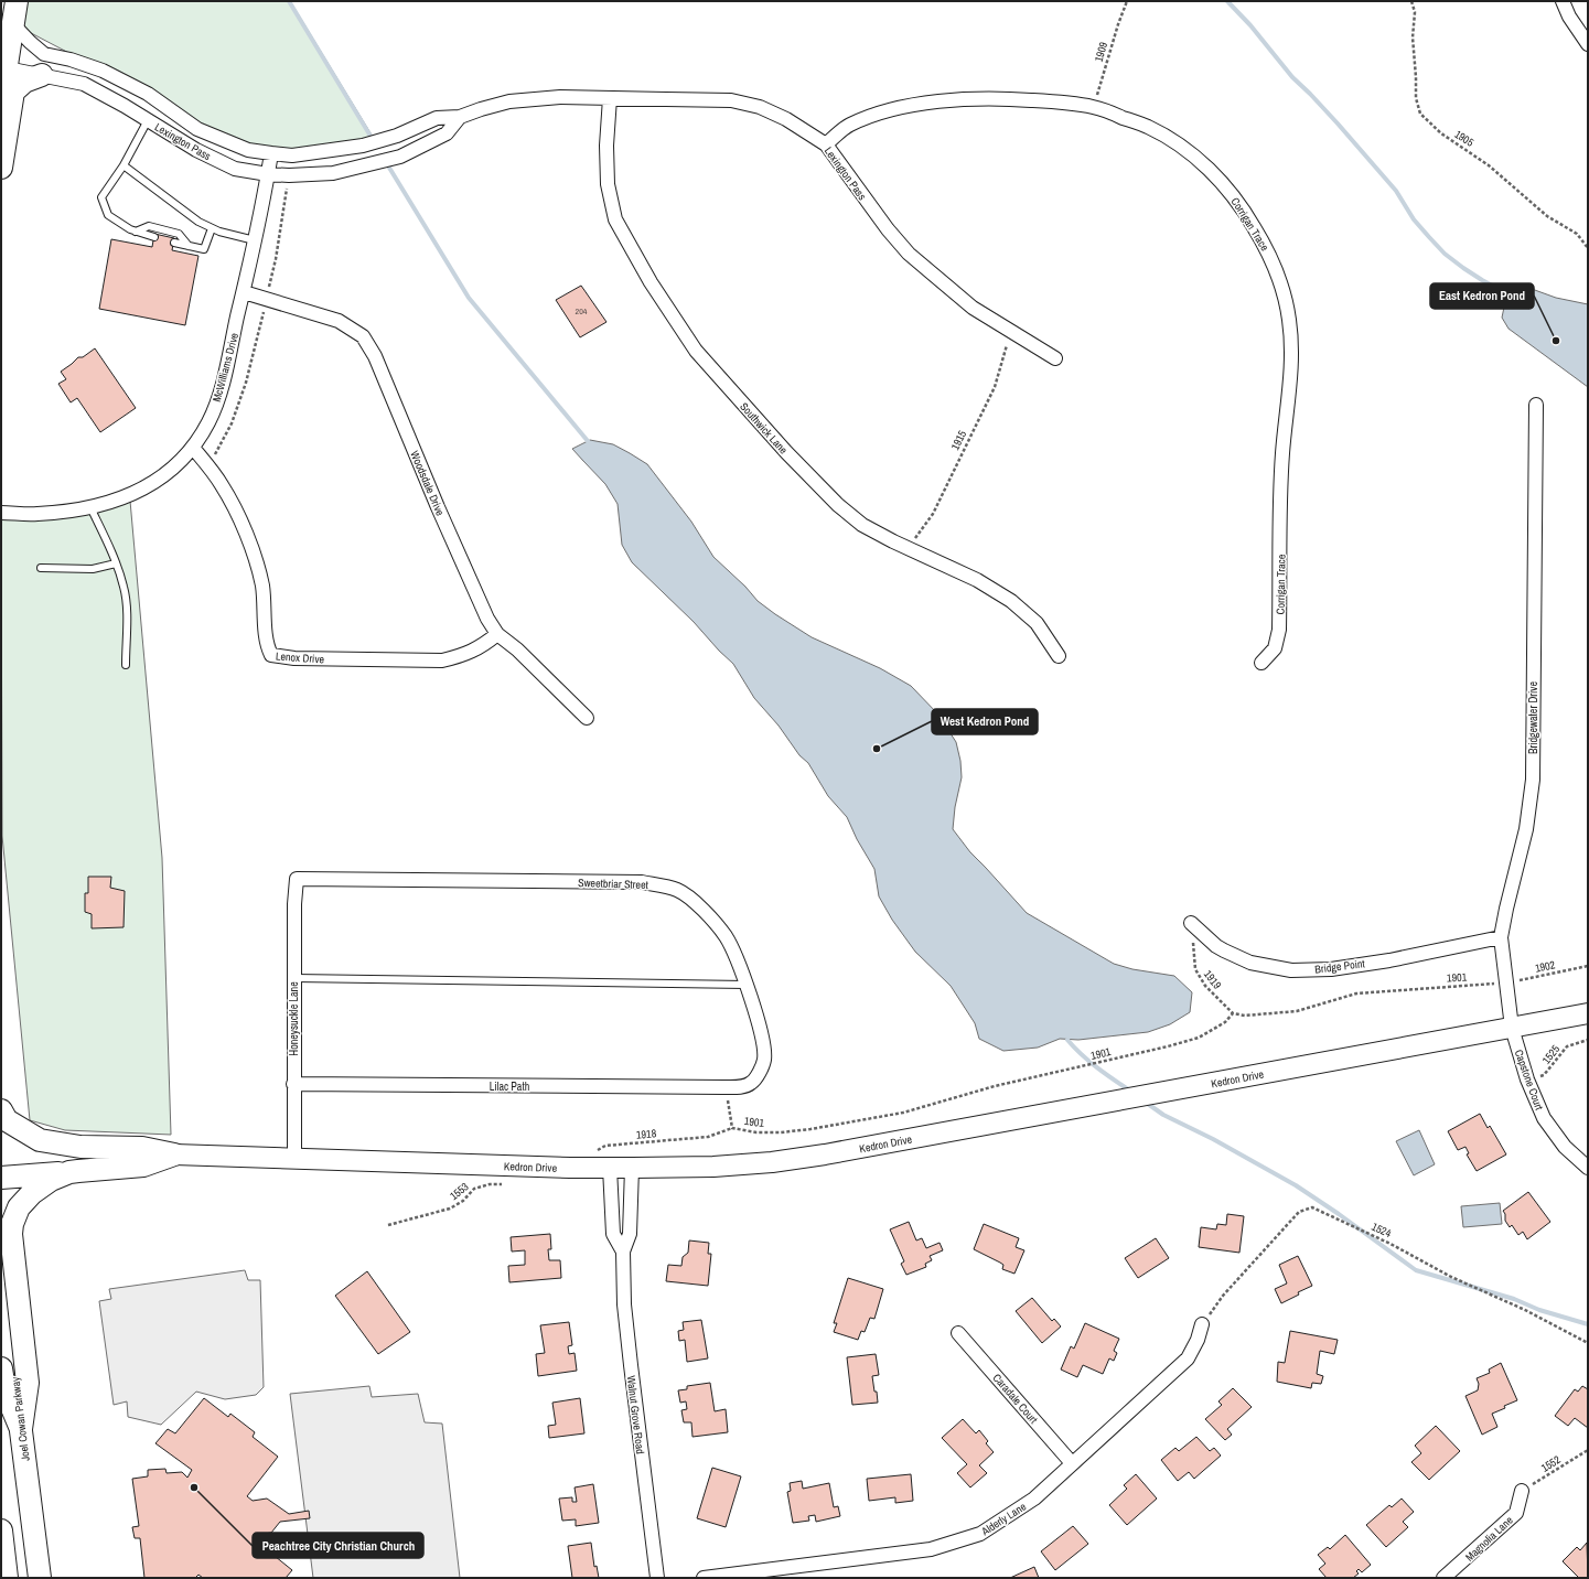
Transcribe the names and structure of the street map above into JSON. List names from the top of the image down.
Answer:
{
  "streets": {
    "main road": ["Joel Cowan Parkway"],
    "street": [
      "Lexington Pass",
      "Corrigan Trace",
      "McWilliams Drive",
      "Southwick Lane",
      "Woodsdale Drive",
      "Lenox Drive",
      "Bridgewater Drive",
      "Sweetbriar Street",
      "Bridge Point",
      "Honeysuckle Lane",
      "Kedron Drive",
      "Capstone Court",
      "Lilac Path",
      "Caradale Court",
      "Walnut Grove Road",
      "Alderly Lane",
      "Magnolia Lane"
    ],
    "path": [
      "1909",
      "1905",
      "1915",
      "1902",
      "1901",
      "1919",
      "1525",
      "1918",
      "1553",
      "1524",
      "1552"
    ]
  },
  "crossings": [
    ["1909", "Corrigan Trace"],
    ["Lexington Pass", "Corrigan Trace"],
    ["Lexington Pass", "McWilliams Drive"],
    ["Lexington Pass", "Southwick Lane"],
    ["Lexington Pass", "1915"],
    ["McWilliams Drive", "Woodsdale Drive"],
    ["McWilliams Drive", "Lenox Drive"],
    ["Southwick Lane", "1915"],
    ["Woodsdale Drive", "Lenox Drive"],
    ["Bridgewater Drive", "Bridge Point"],
    ["Bridgewater Drive", "1902"],
    ["Bridgewater Drive", "1901"],
    ["Bridgewater Drive", "Kedron Drive"],
    ["Bridgewater Drive", "Capstone Court"],
    ["Sweetbriar Street", "1901"],
    ["Sweetbriar Street", "Honeysuckle Lane"],
    ["Sweetbriar Street", "Lilac Path"],
    ["Bridge Point", "1919"],
    ["1902", "1901"],
    ["1901", "1919"],
    ["1901", "Lilac Path"],
    ["1901", "1918"],
    ["Honeysuckle Lane", "Kedron Drive"],
    ["Honeysuckle Lane", "Lilac Path"],
    ["1525", "Capstone Court"],
    ["Kedron Drive", "Capstone Court"],
    ["Kedron Drive", "1918"],
    ["Kedron Drive", "Walnut Grove Road"],
    ["1918", "Walnut Grove Road"],
    ["1524", "Alderly Lane"],
    ["Caradale Court", "Alderly Lane"],
    ["1552", "Magnolia Lane"]
  ],
  "places": ["East Kedron Pond", "West Kedron Pond", "Peachtree City Christian Church"],
  "house_numbers": ["204"]
}
